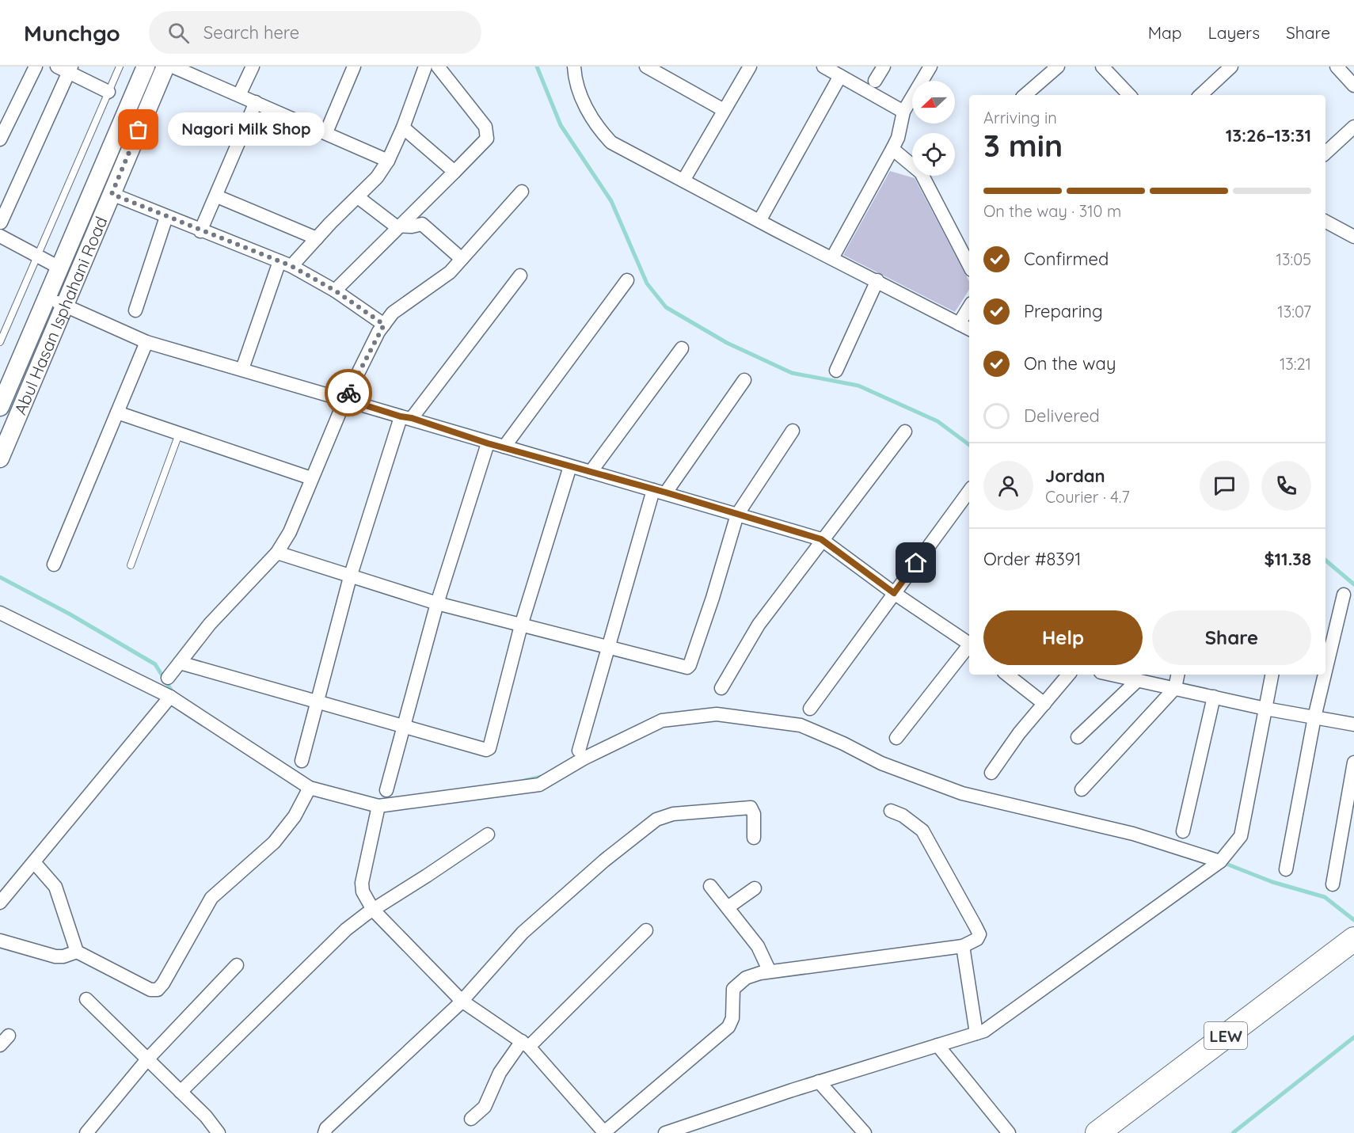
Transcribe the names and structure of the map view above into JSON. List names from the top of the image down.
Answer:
{
  "streets": {
    "highway": ["LEW"],
    "main road": ["Abul Hasan Isphahani Road"]
  },
  "places": ["Nagori Milk Shop"],
  "north": "left",
  "page": {
    "header": "Munchgo",
    "search": "Search here",
    "nav": ["Map", "Layers", "Share"],
    "heading": ["3 min", "Arriving in", "13:26–13:31"],
    "panel": [
      "Jordan",
      "Courier · 4.7",
      "Order #8391",
      "$11.38"
    ],
    "bubble": "Nagori Milk Shop",
    "bar": "On the way · 310 m",
    "list": [
      ["Confirmed", "13:05"],
      ["Preparing", "13:07"],
      ["On the way", "13:21"],
      "Delivered"
    ],
    "buttons": ["Help", "Share"]
  }
}
